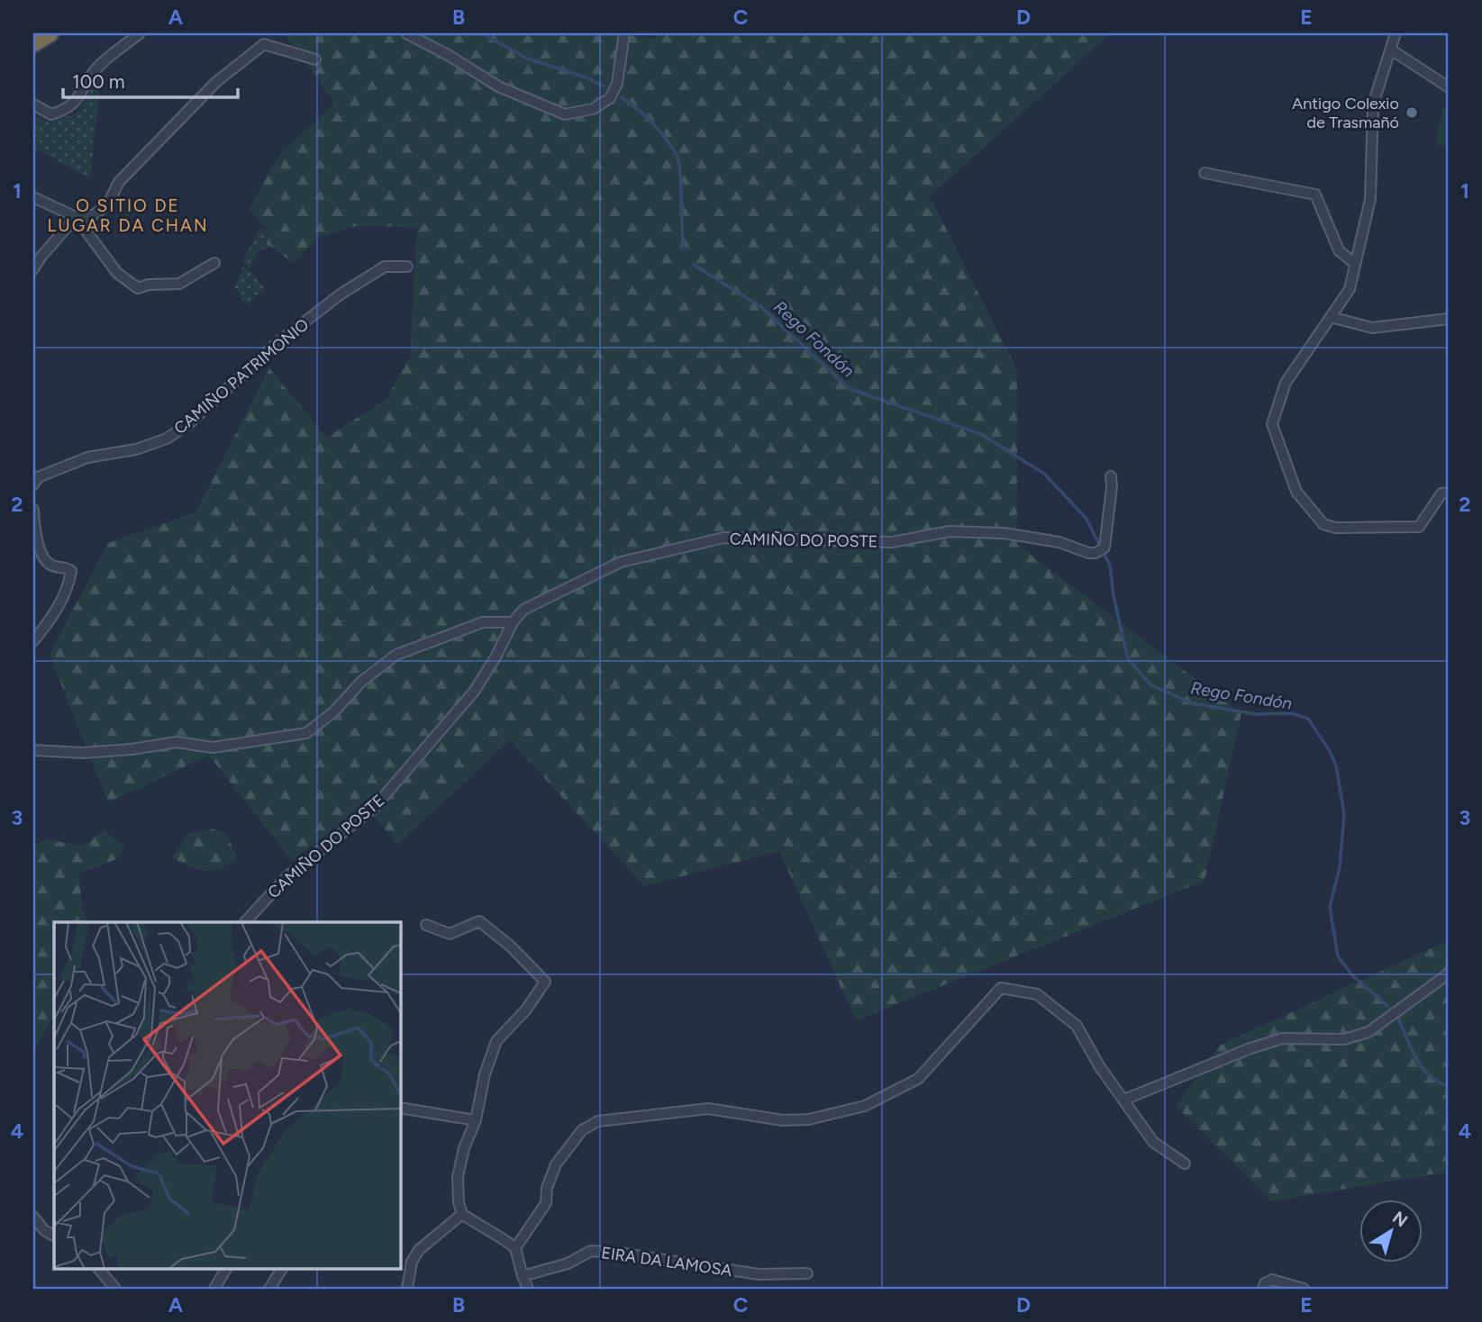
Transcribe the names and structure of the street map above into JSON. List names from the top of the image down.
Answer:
{
  "streets": {
    "street": ["CAMIÑO PATRIMONIO", "CAMIÑO DO POSTE", "EIRA DA LAMOSA"]
  },
  "districts": ["O SITIO DE LUGAR DA CHAN"],
  "water": ["Rego Fondón"],
  "places": ["Antigo Colexio de Trasmañó"],
  "scale_bar": "100 m",
  "north": "top right",
  "grid": {
    "columns": [
      "A",
      "B",
      "C",
      "D",
      "E"
    ],
    "rows": [
      "1",
      "2",
      "3",
      "4"
    ]
  }
}
